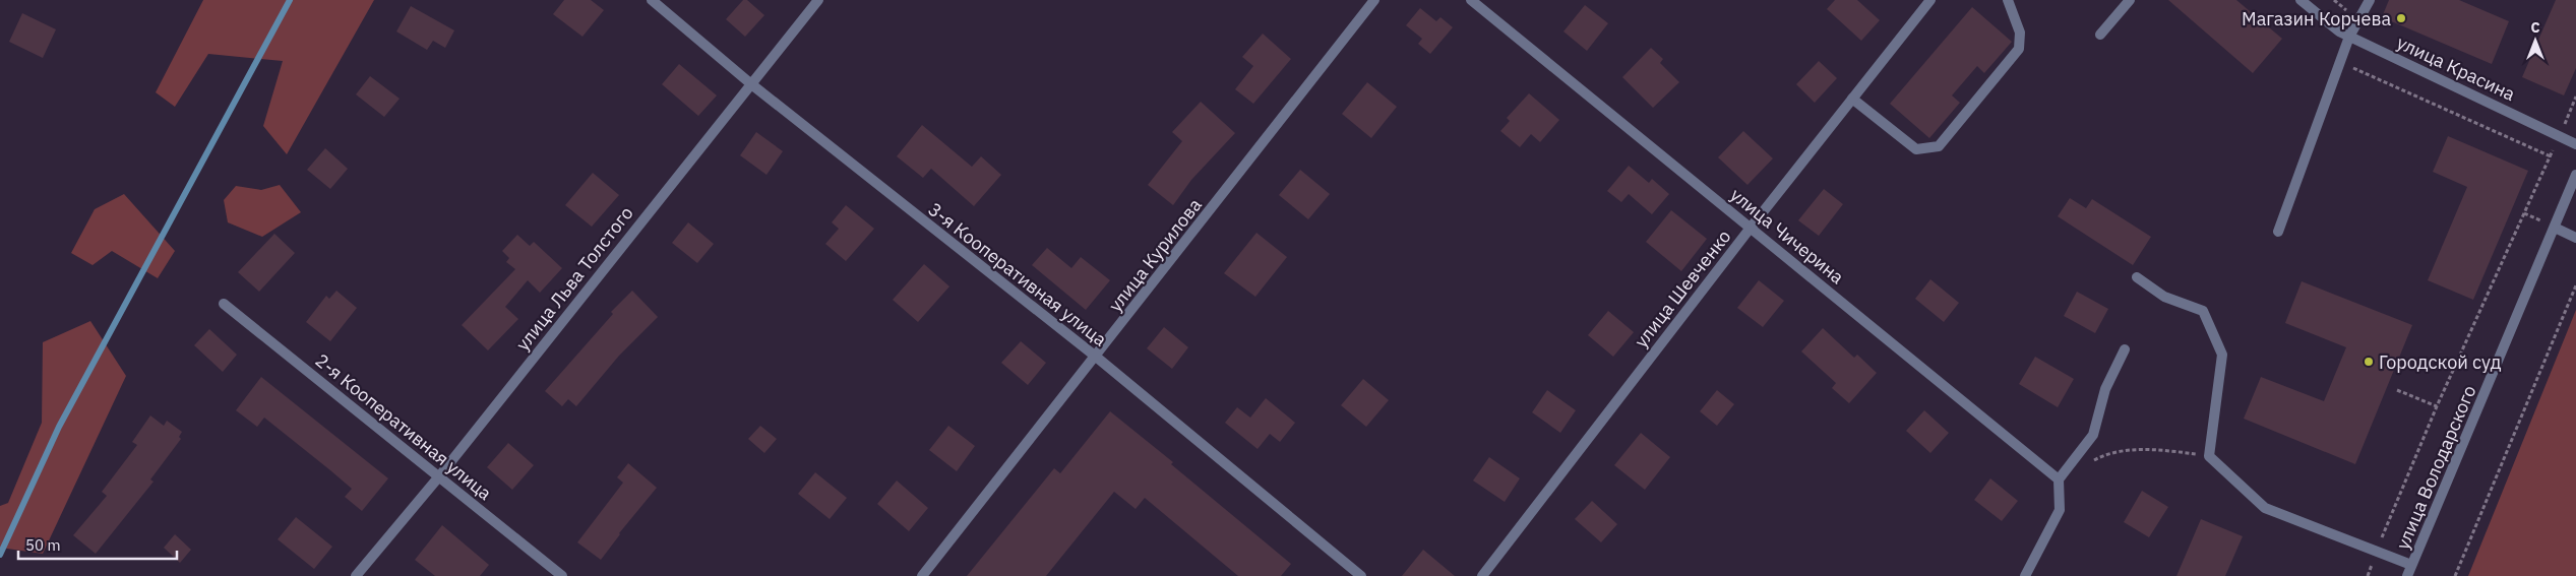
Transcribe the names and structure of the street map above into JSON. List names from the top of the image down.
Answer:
{
  "streets": {
    "street": [
      "улица Красина",
      "улица Чичерина",
      "улица Курилова",
      "3-я Кооперативная улица",
      "улица Льва Толстого",
      "улица Шевченко",
      "2-я Кооперативная улица",
      "улица Володарского"
    ]
  },
  "crossings": [
    ["улица Чичерина", "улица Шевченко"],
    ["улица Курилова", "3-я Кооперативная улица"],
    ["3-я Кооперативная улица", "улица Льва Толстого"],
    ["улица Льва Толстого", "2-я Кооперативная улица"]
  ],
  "places": ["Магазин Корчева", "Городской суд"],
  "scale_bar": "50 m",
  "north": "top"
}
